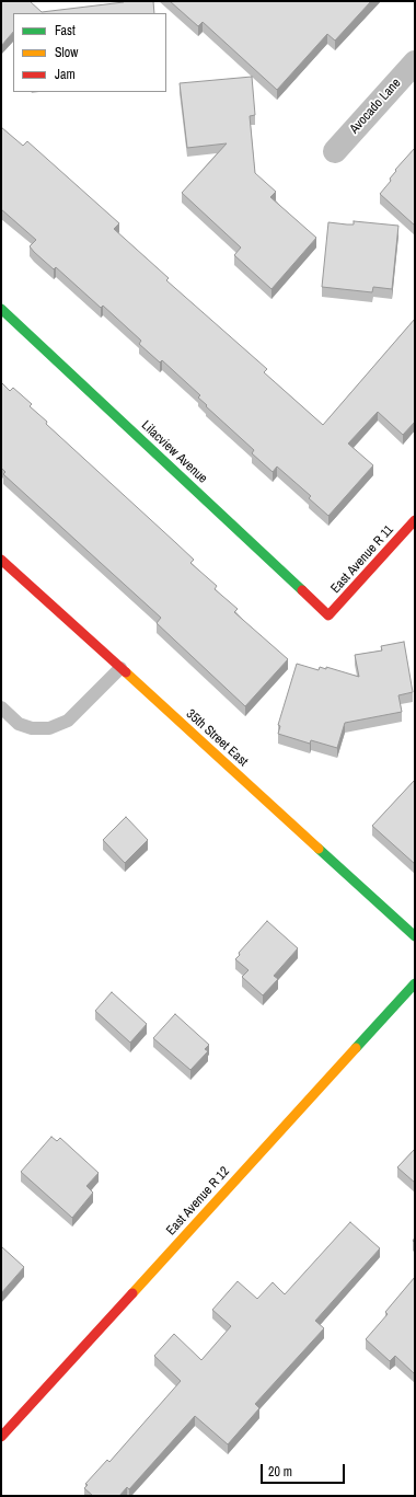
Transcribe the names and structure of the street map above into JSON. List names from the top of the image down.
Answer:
{
  "streets": {
    "street": [
      "Avocado Lane",
      "Lilacview Avenue",
      "East Avenue R 11",
      "35th Street East",
      "East Avenue R 12"
    ]
  },
  "crossings": [
    ["Lilacview Avenue", "East Avenue R 11"]
  ],
  "legend": ["Fast", "Slow", "Jam"],
  "scale_bar": "20 m"
}
